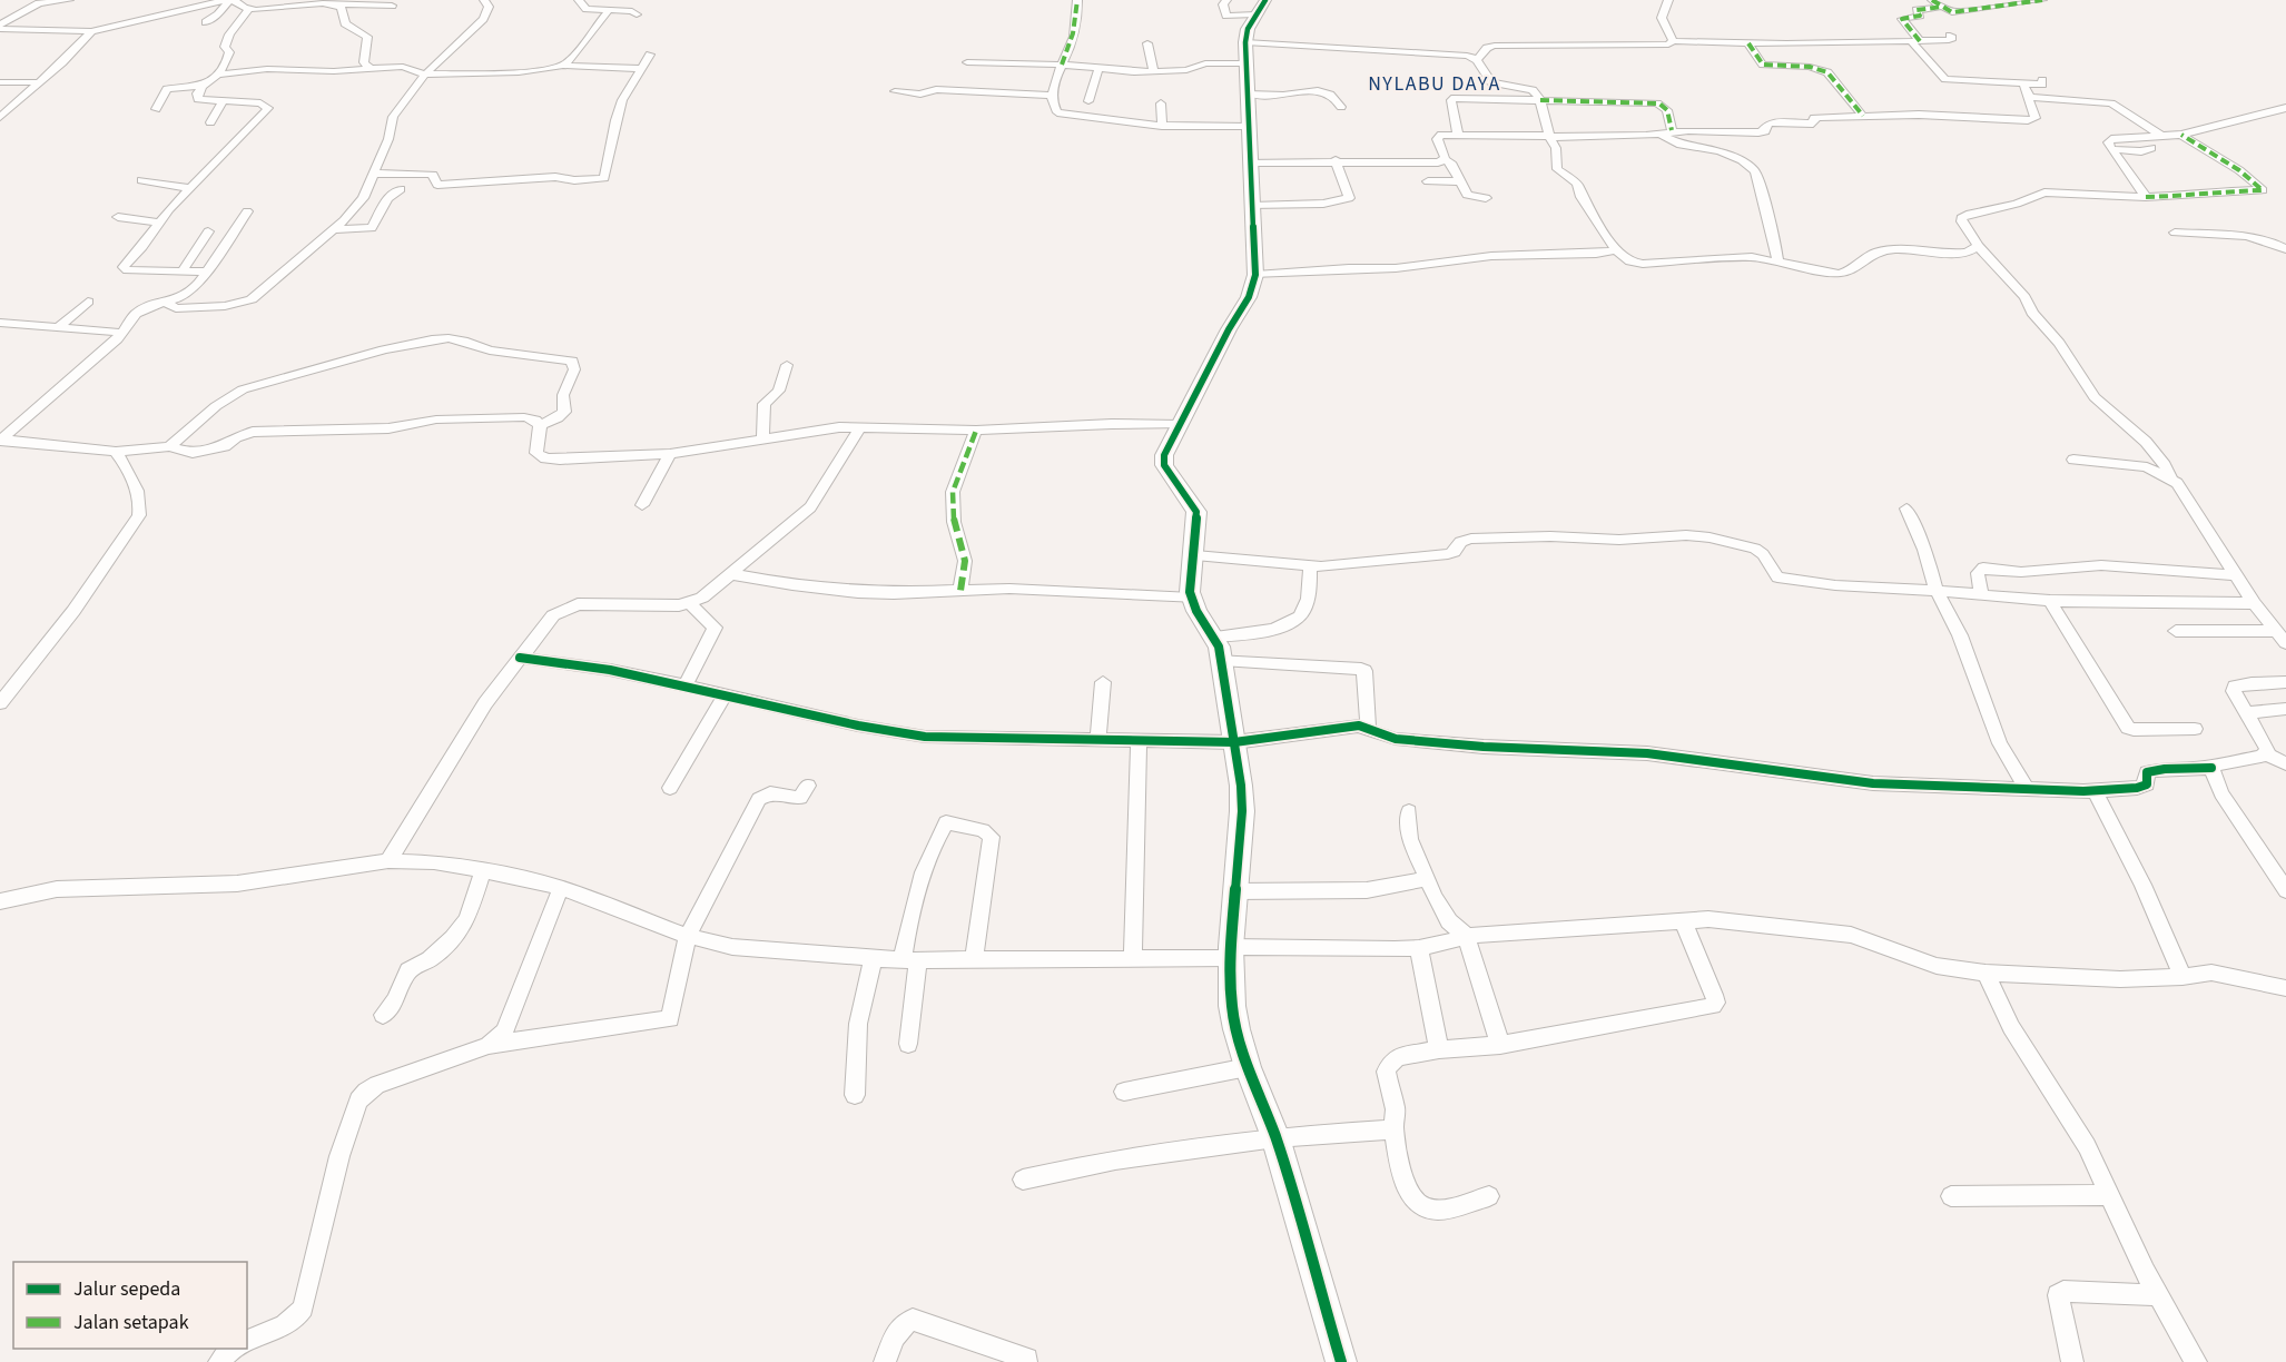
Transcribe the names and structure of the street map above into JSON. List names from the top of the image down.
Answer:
{
  "districts": ["NYLABU DAYA"],
  "legend": ["Jalur sepeda", "Jalan setapak"]
}
